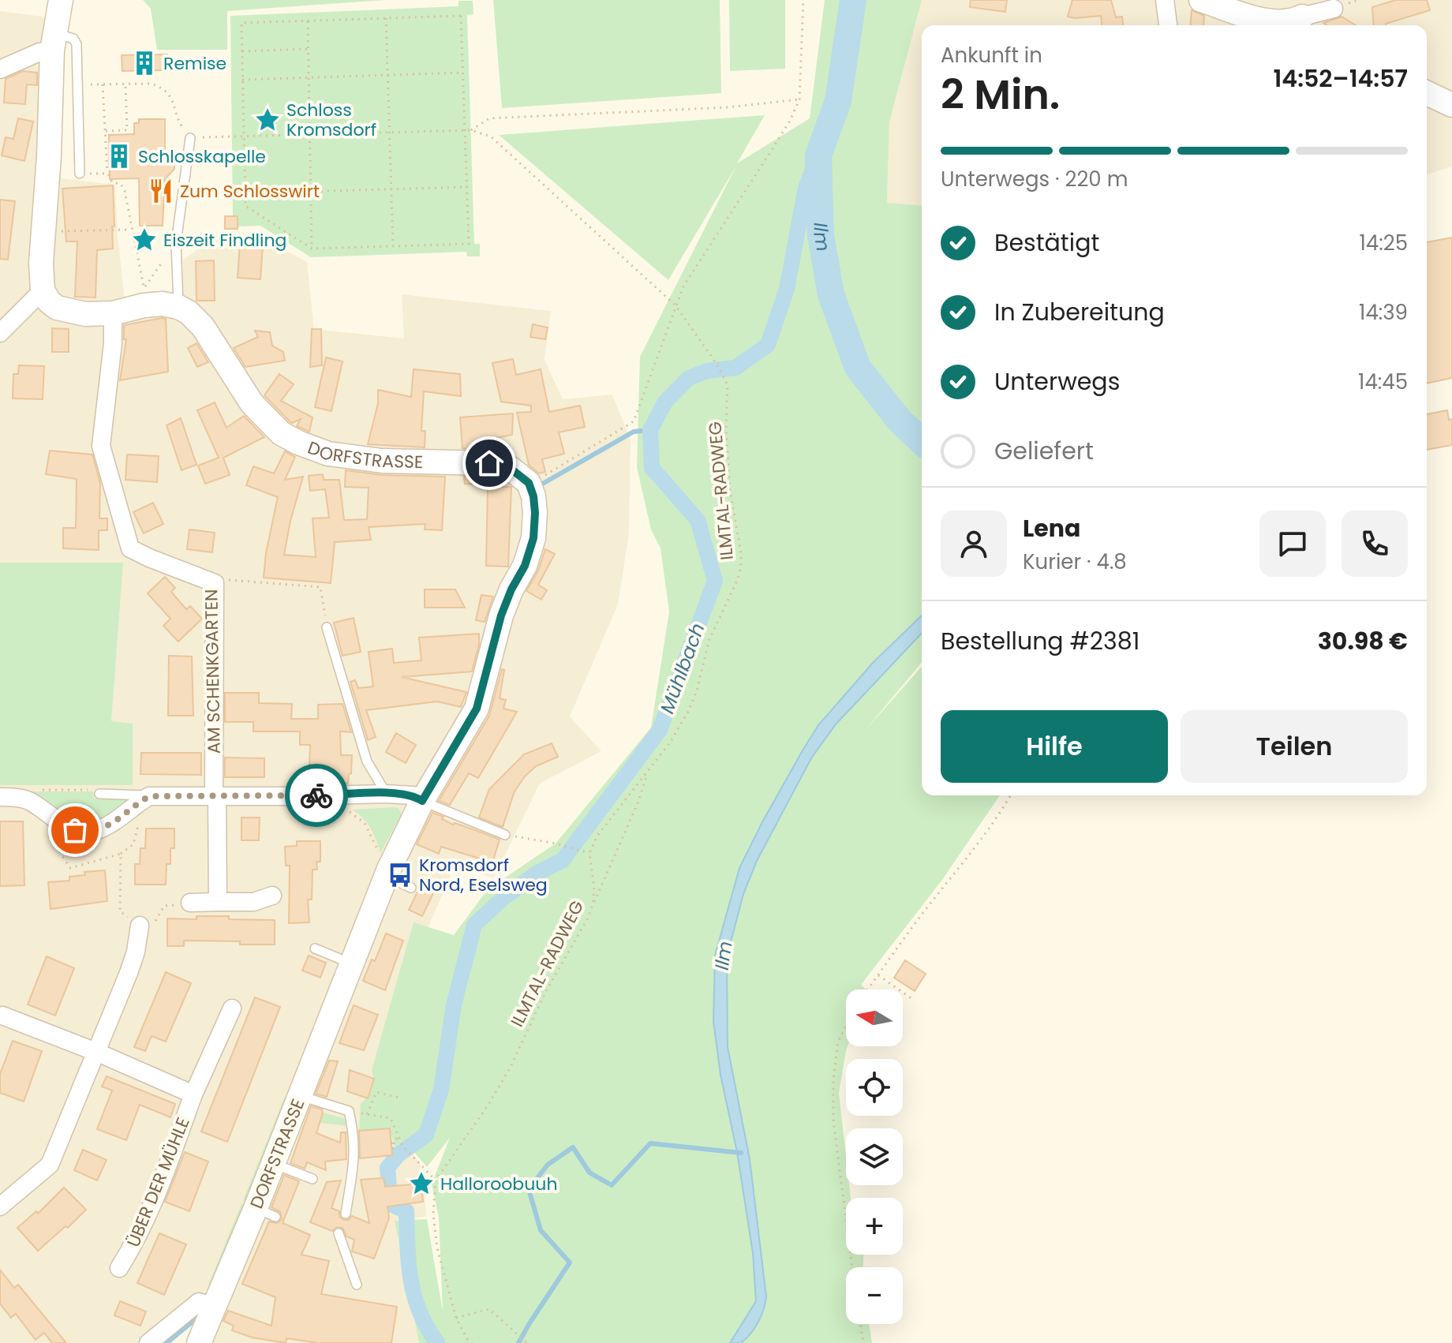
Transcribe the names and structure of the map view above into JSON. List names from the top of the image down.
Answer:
{
  "streets": {
    "street": ["DORFSTRASSE", "AM SCHENKGARTEN", "ÜBER DER MÜHLE"],
    "path": ["ILMTAL-RADWEG"]
  },
  "water": ["Ilm", "Mühlbach"],
  "places": {
    "building": ["Remise", "Schlosskapelle"],
    "place": ["Schloss Kromsdorf", "Eiszeit Findling", "Halloroobuuh"],
    "restaurant": ["Zum Schlosswirt"],
    "bus stop": ["Kromsdorf Nord, Eselsweg"]
  },
  "north": "left",
  "page": {
    "heading": ["2 Min.", "Ankunft in", "14:52–14:57"],
    "panel": [
      "Lena",
      "Kurier · 4.8",
      "Bestellung #2381",
      "30.98 €"
    ],
    "bar": "Unterwegs · 220 m",
    "list": [
      ["Bestätigt", "14:25"],
      ["In Zubereitung", "14:39"],
      ["Unterwegs", "14:45"],
      "Geliefert"
    ],
    "buttons": ["Hilfe", "Teilen"],
    "map_buttons": ["+", "−"]
  }
}
